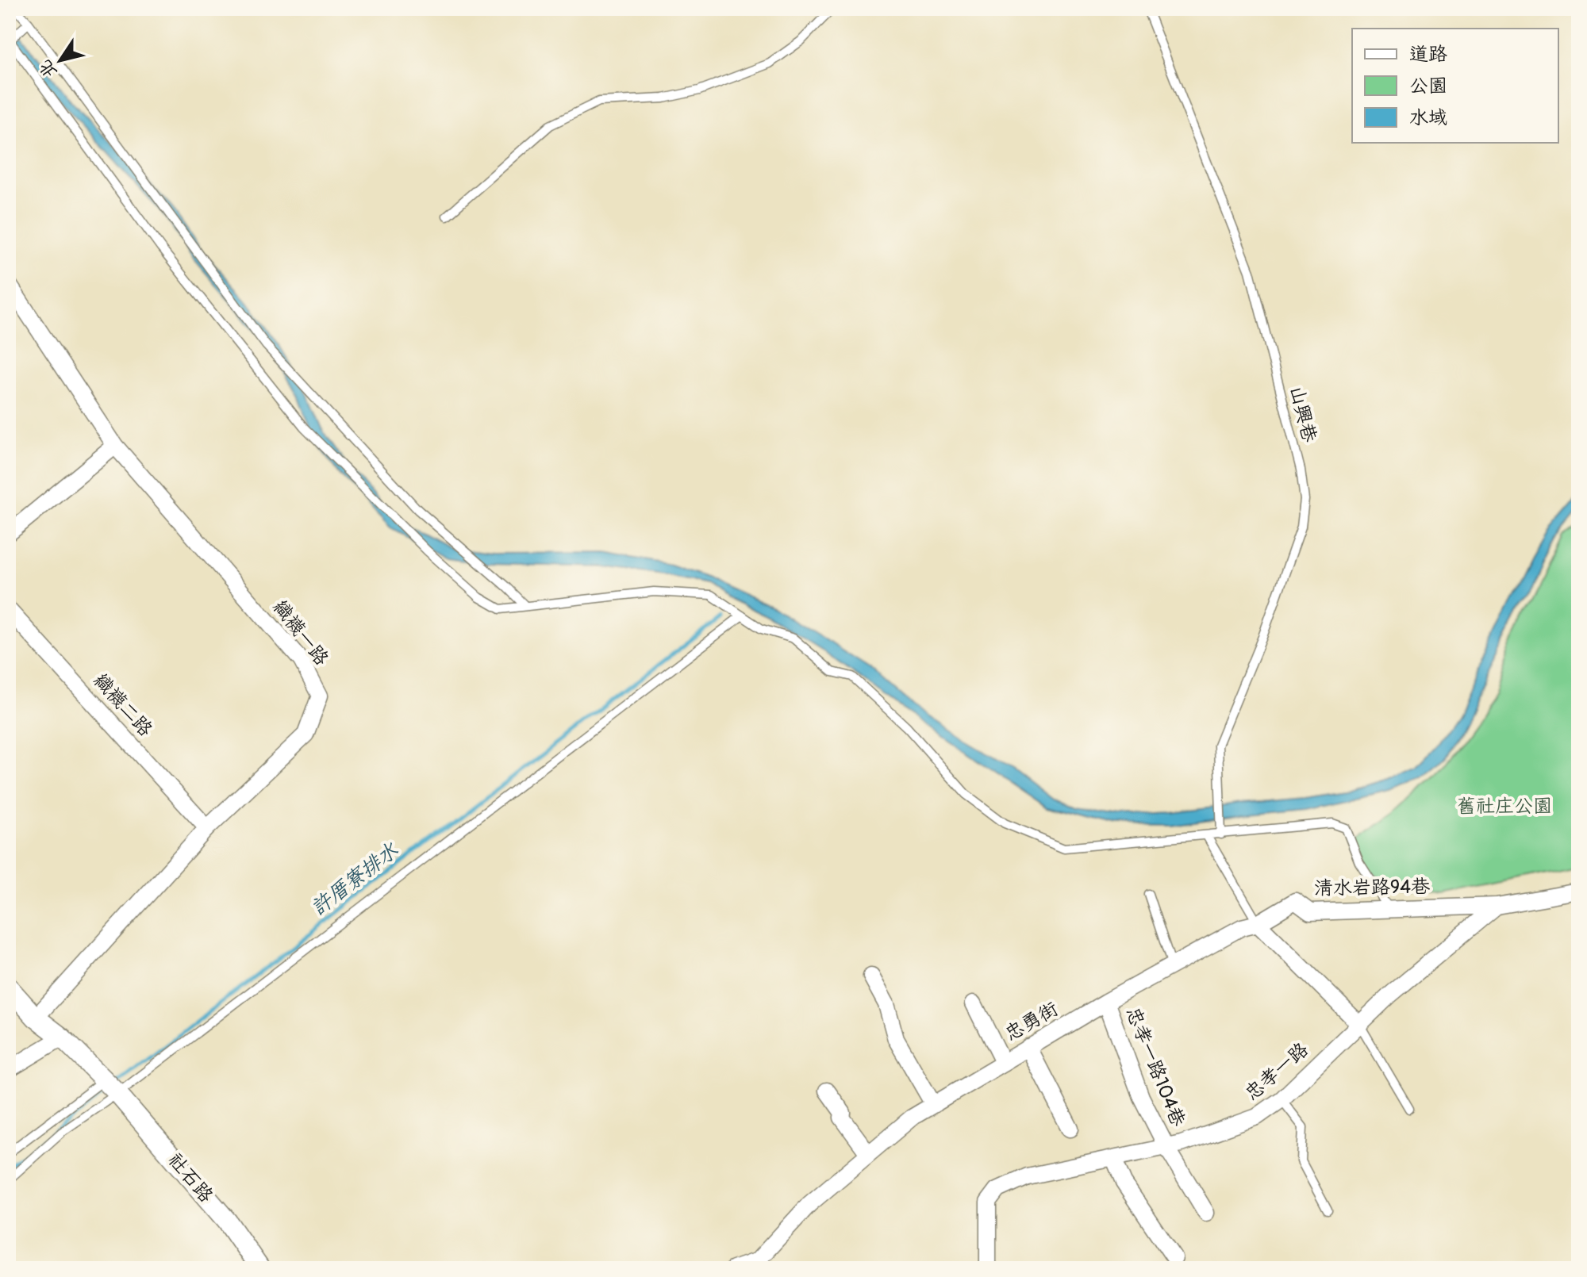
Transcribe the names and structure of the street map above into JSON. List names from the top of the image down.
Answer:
{
  "streets": {
    "street": [
      "織襪一路",
      "織襪二路",
      "清水岩路94巷",
      "忠勇街",
      "忠孝一路104巷",
      "忠孝一路",
      "社石路"
    ],
    "lane": ["山興巷"]
  },
  "crossings": [
    ["織襪一路", "織襪二路"],
    ["織襪一路", "社石路"],
    ["清水岩路94巷", "忠勇街"],
    ["清水岩路94巷", "忠孝一路"],
    ["忠勇街", "忠孝一路104巷"],
    ["忠孝一路104巷", "忠孝一路"]
  ],
  "water": ["許厝寮排水"],
  "parks": ["舊社庄公園"],
  "legend": ["道路", "公園", "水域"],
  "north": "bottom left"
}
